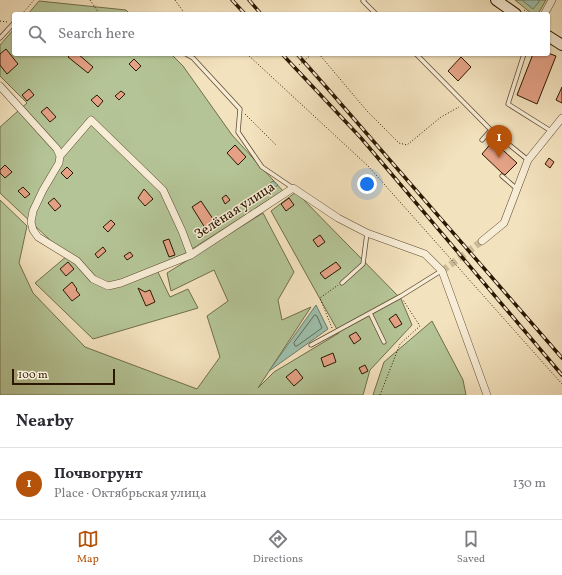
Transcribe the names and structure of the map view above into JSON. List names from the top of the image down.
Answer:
{
  "streets": {
    "street": ["Зелёная улица"]
  },
  "scale_bar": "100 m",
  "page": {
    "search": "Search here",
    "pins": "1",
    "scale": "100 m",
    "heading": "Nearby",
    "list": [
      {
        "mark": "1",
        "name": "Почвогрунт",
        "note": "Place · Октябрьская улица",
        "value": "130 m"
      }
    ],
    "nav": ["Map", "Directions", "Saved"]
  }
}
